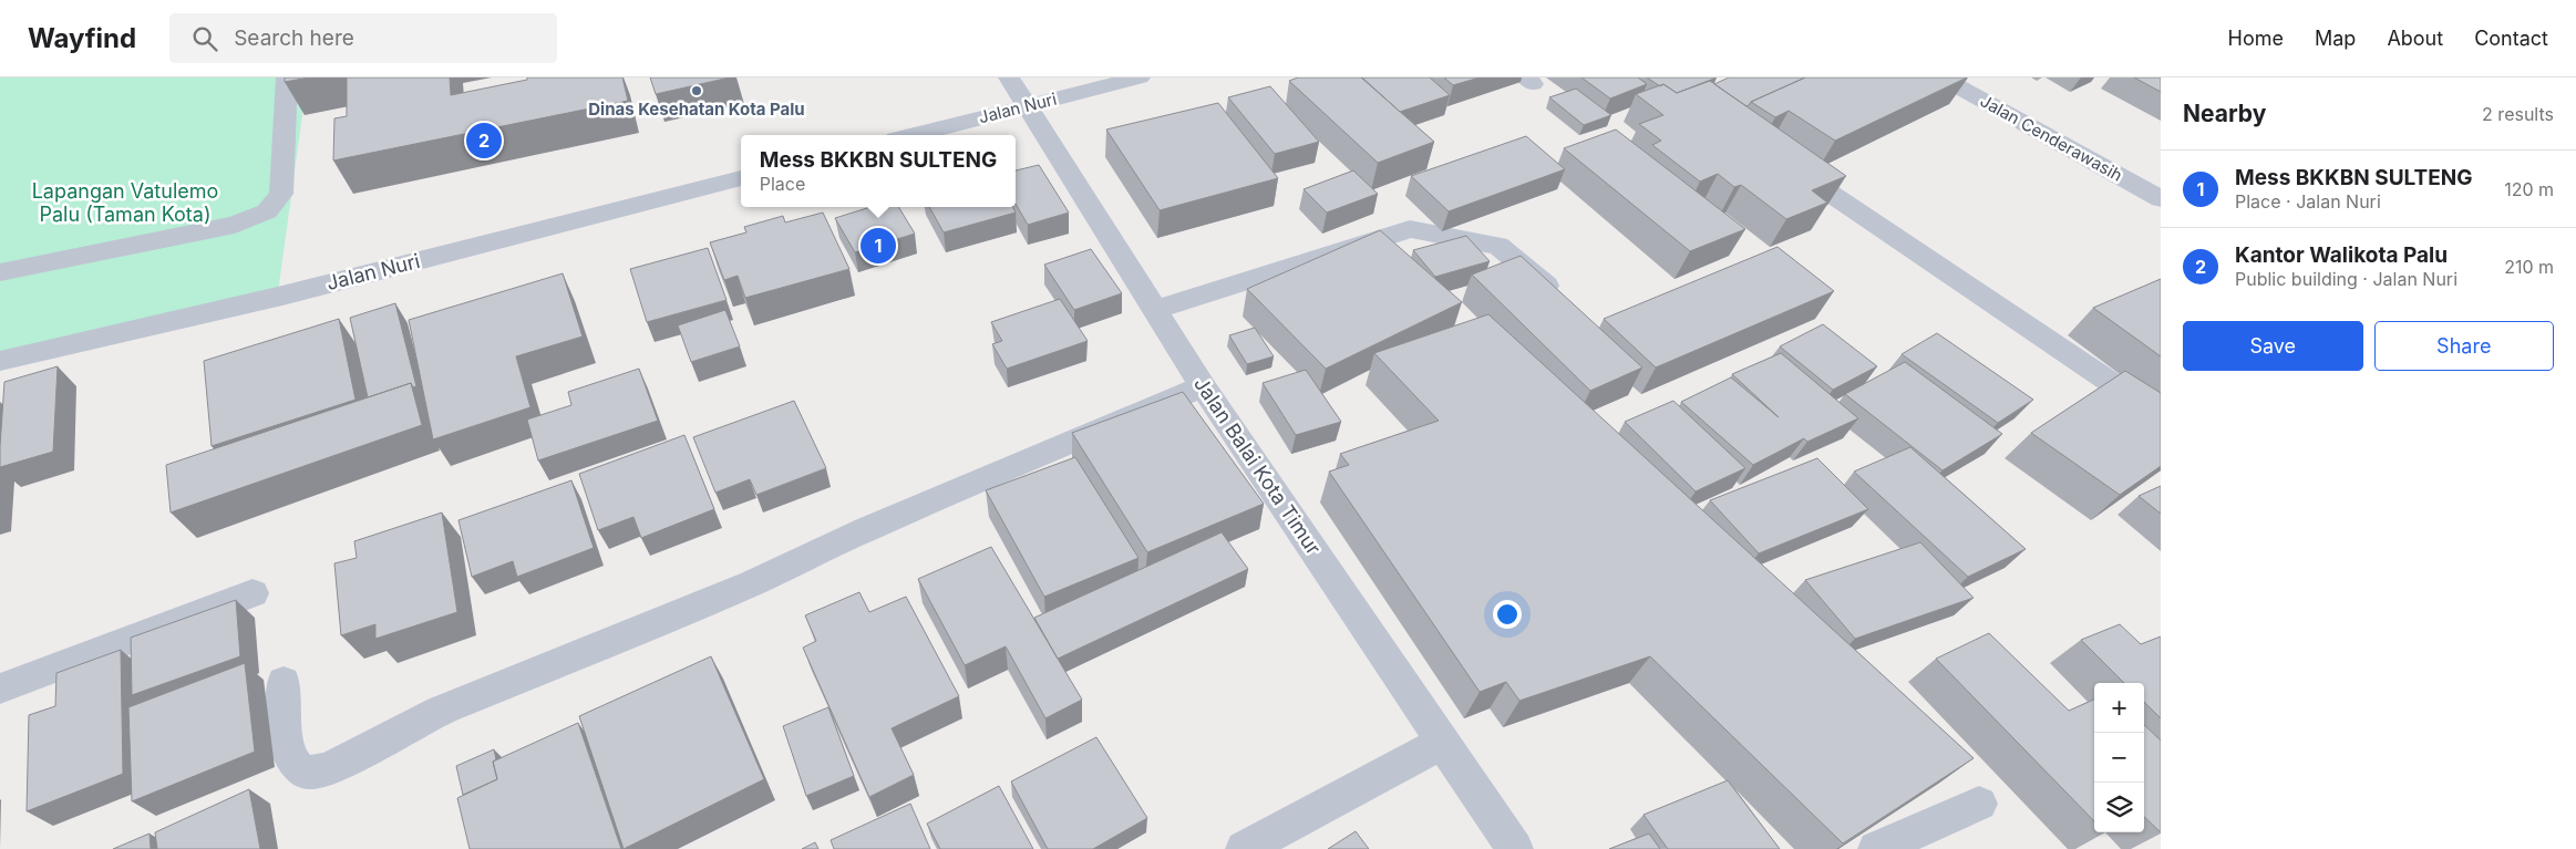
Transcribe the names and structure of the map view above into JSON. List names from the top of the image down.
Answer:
{
  "streets": {
    "street": ["Jalan Nuri", "Jalan Cenderawasih", "Jalan Balai Kota Timur"]
  },
  "crossings": [
    ["Jalan Nuri", "Jalan Balai Kota Timur"]
  ],
  "parks": ["Lapangan Vatulemo Palu (Taman Kota)"],
  "places": ["Dinas Kesehatan Kota Palu"],
  "page": {
    "header": "Wayfind",
    "search": "Search here",
    "nav": [
      "Home",
      "Map",
      "About",
      "Contact"
    ],
    "heading": ["Nearby", "2 results"],
    "pins": ["2", "1"],
    "popup": ["Mess BKKBN SULTENG", "Place"],
    "list": [
      {
        "mark": "1",
        "name": "Mess BKKBN SULTENG",
        "note": "Place · Jalan Nuri",
        "value": "120 m"
      },
      {
        "mark": "2",
        "name": "Kantor Walikota Palu",
        "note": "Public building · Jalan Nuri",
        "value": "210 m"
      }
    ],
    "buttons": ["Save", "Share"],
    "map_buttons": ["+", "−"]
  }
}
